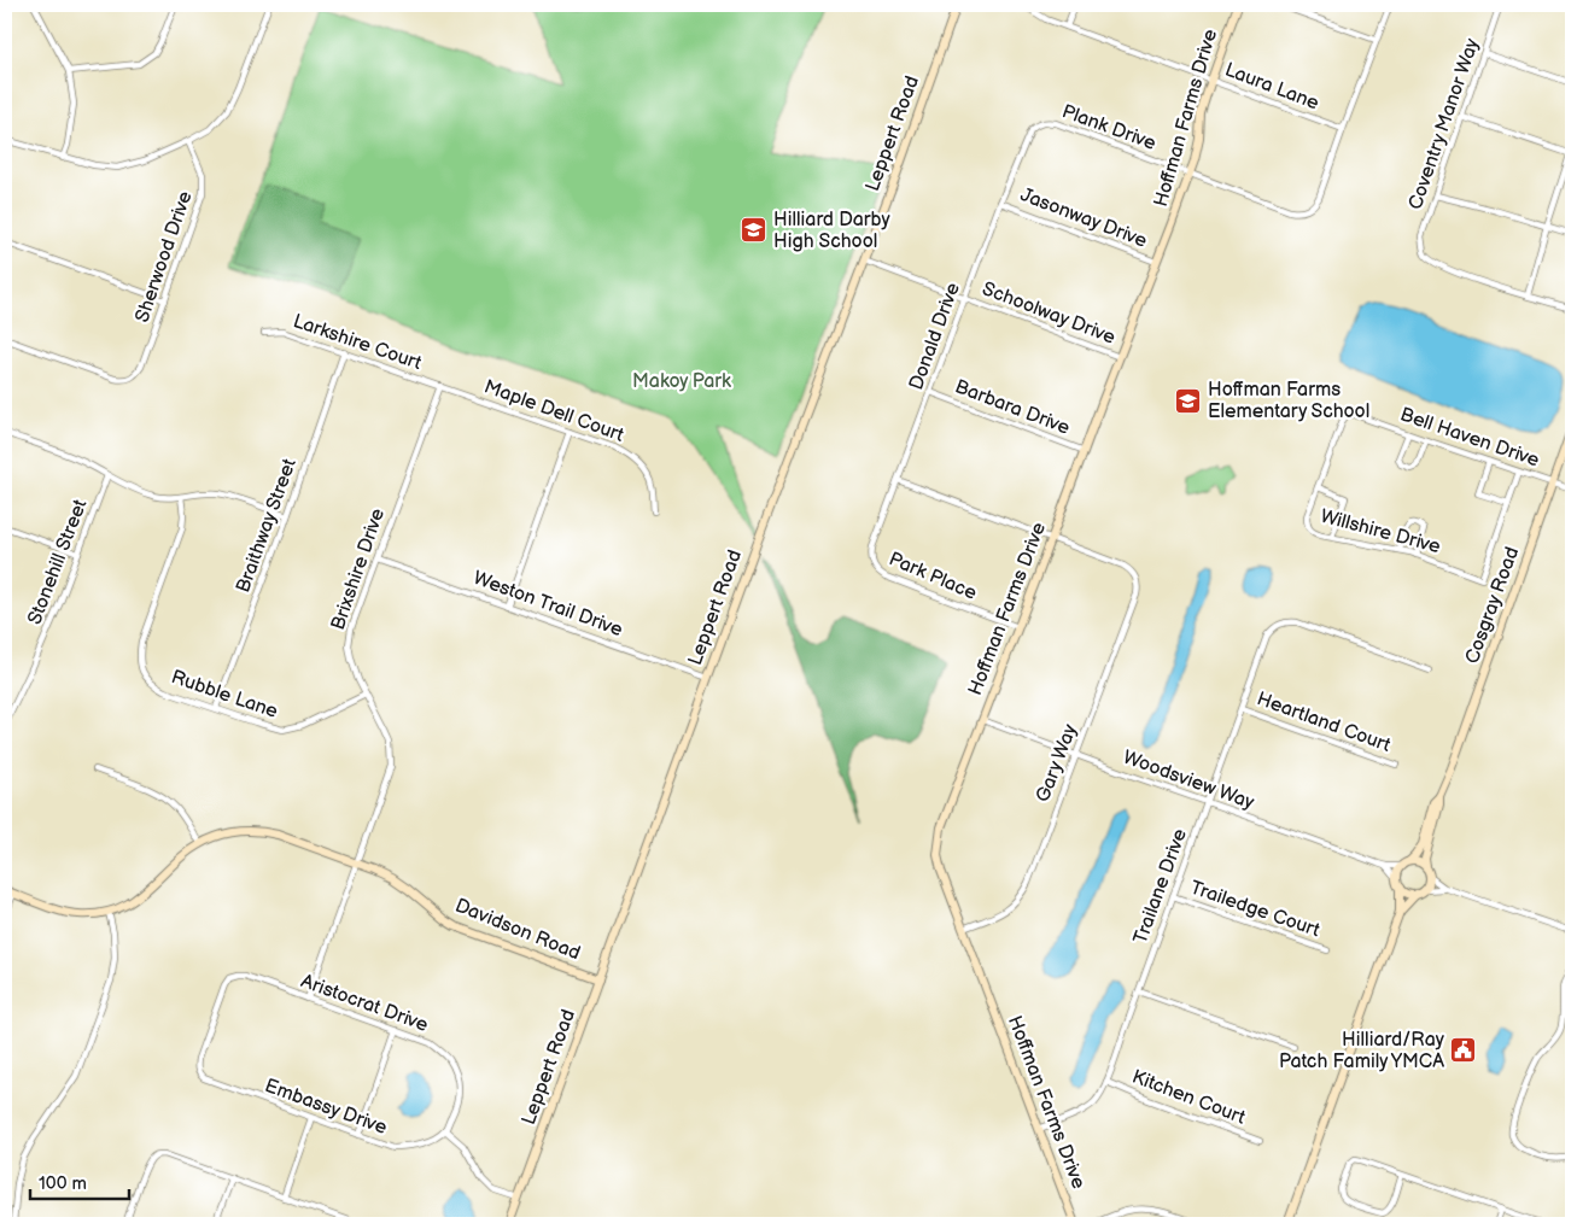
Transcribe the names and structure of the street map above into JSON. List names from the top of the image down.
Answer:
{
  "streets": {
    "main road": [
      "Hoffman Farms Drive",
      "Leppert Road",
      "Cosgray Road",
      "Davidson Road"
    ],
    "street": [
      "Laura Lane",
      "Coventry Manor Way",
      "Plank Drive",
      "Jasonway Drive",
      "Sherwood Drive",
      "Schoolway Drive",
      "Donald Drive",
      "Larkshire Court",
      "Barbara Drive",
      "Maple Dell Court",
      "Bell Haven Drive",
      "Braithway Street",
      "Willshire Drive",
      "Stonehill Street",
      "Brixshire Drive",
      "Park Place",
      "Weston Trail Drive",
      "Rubble Lane",
      "Heartland Court",
      "Gary Way",
      "Woodsview Way",
      "Trailane Drive",
      "Trailedge Court",
      "Aristocrat Drive",
      "Kitchen Court",
      "Embassy Drive"
    ]
  },
  "crossings": [
    ["Laura Lane", "Hoffman Farms Drive"],
    ["Laura Lane", "Plank Drive"],
    ["Hoffman Farms Drive", "Plank Drive"],
    ["Hoffman Farms Drive", "Jasonway Drive"],
    ["Hoffman Farms Drive", "Schoolway Drive"],
    ["Hoffman Farms Drive", "Barbara Drive"],
    ["Hoffman Farms Drive", "Park Place"],
    ["Hoffman Farms Drive", "Gary Way"],
    ["Hoffman Farms Drive", "Woodsview Way"],
    ["Hoffman Farms Drive", "Trailane Drive"],
    ["Plank Drive", "Donald Drive"],
    ["Leppert Road", "Schoolway Drive"],
    ["Leppert Road", "Weston Trail Drive"],
    ["Leppert Road", "Davidson Road"],
    ["Jasonway Drive", "Donald Drive"],
    ["Schoolway Drive", "Donald Drive"],
    ["Donald Drive", "Barbara Drive"],
    ["Donald Drive", "Park Place"],
    ["Larkshire Court", "Maple Dell Court"],
    ["Larkshire Court", "Braithway Street"],
    ["Larkshire Court", "Brixshire Drive"],
    ["Maple Dell Court", "Brixshire Drive"],
    ["Bell Haven Drive", "Willshire Drive"],
    ["Bell Haven Drive", "Cosgray Road"],
    ["Braithway Street", "Rubble Lane"],
    ["Brixshire Drive", "Weston Trail Drive"],
    ["Brixshire Drive", "Rubble Lane"],
    ["Brixshire Drive", "Davidson Road"],
    ["Brixshire Drive", "Aristocrat Drive"],
    ["Cosgray Road", "Woodsview Way"],
    ["Heartland Court", "Trailane Drive"],
    ["Gary Way", "Woodsview Way"],
    ["Woodsview Way", "Trailane Drive"],
    ["Trailane Drive", "Trailedge Court"],
    ["Trailane Drive", "Kitchen Court"],
    ["Aristocrat Drive", "Embassy Drive"]
  ],
  "parks": ["Makoy Park"],
  "places": {
    "school or university": ["Hilliard Darby High School", "Hoffman Farms Elementary School"],
    "public building": ["Hilliard/Ray Patch Family YMCA"]
  },
  "scale_bar": "100 m"
}
